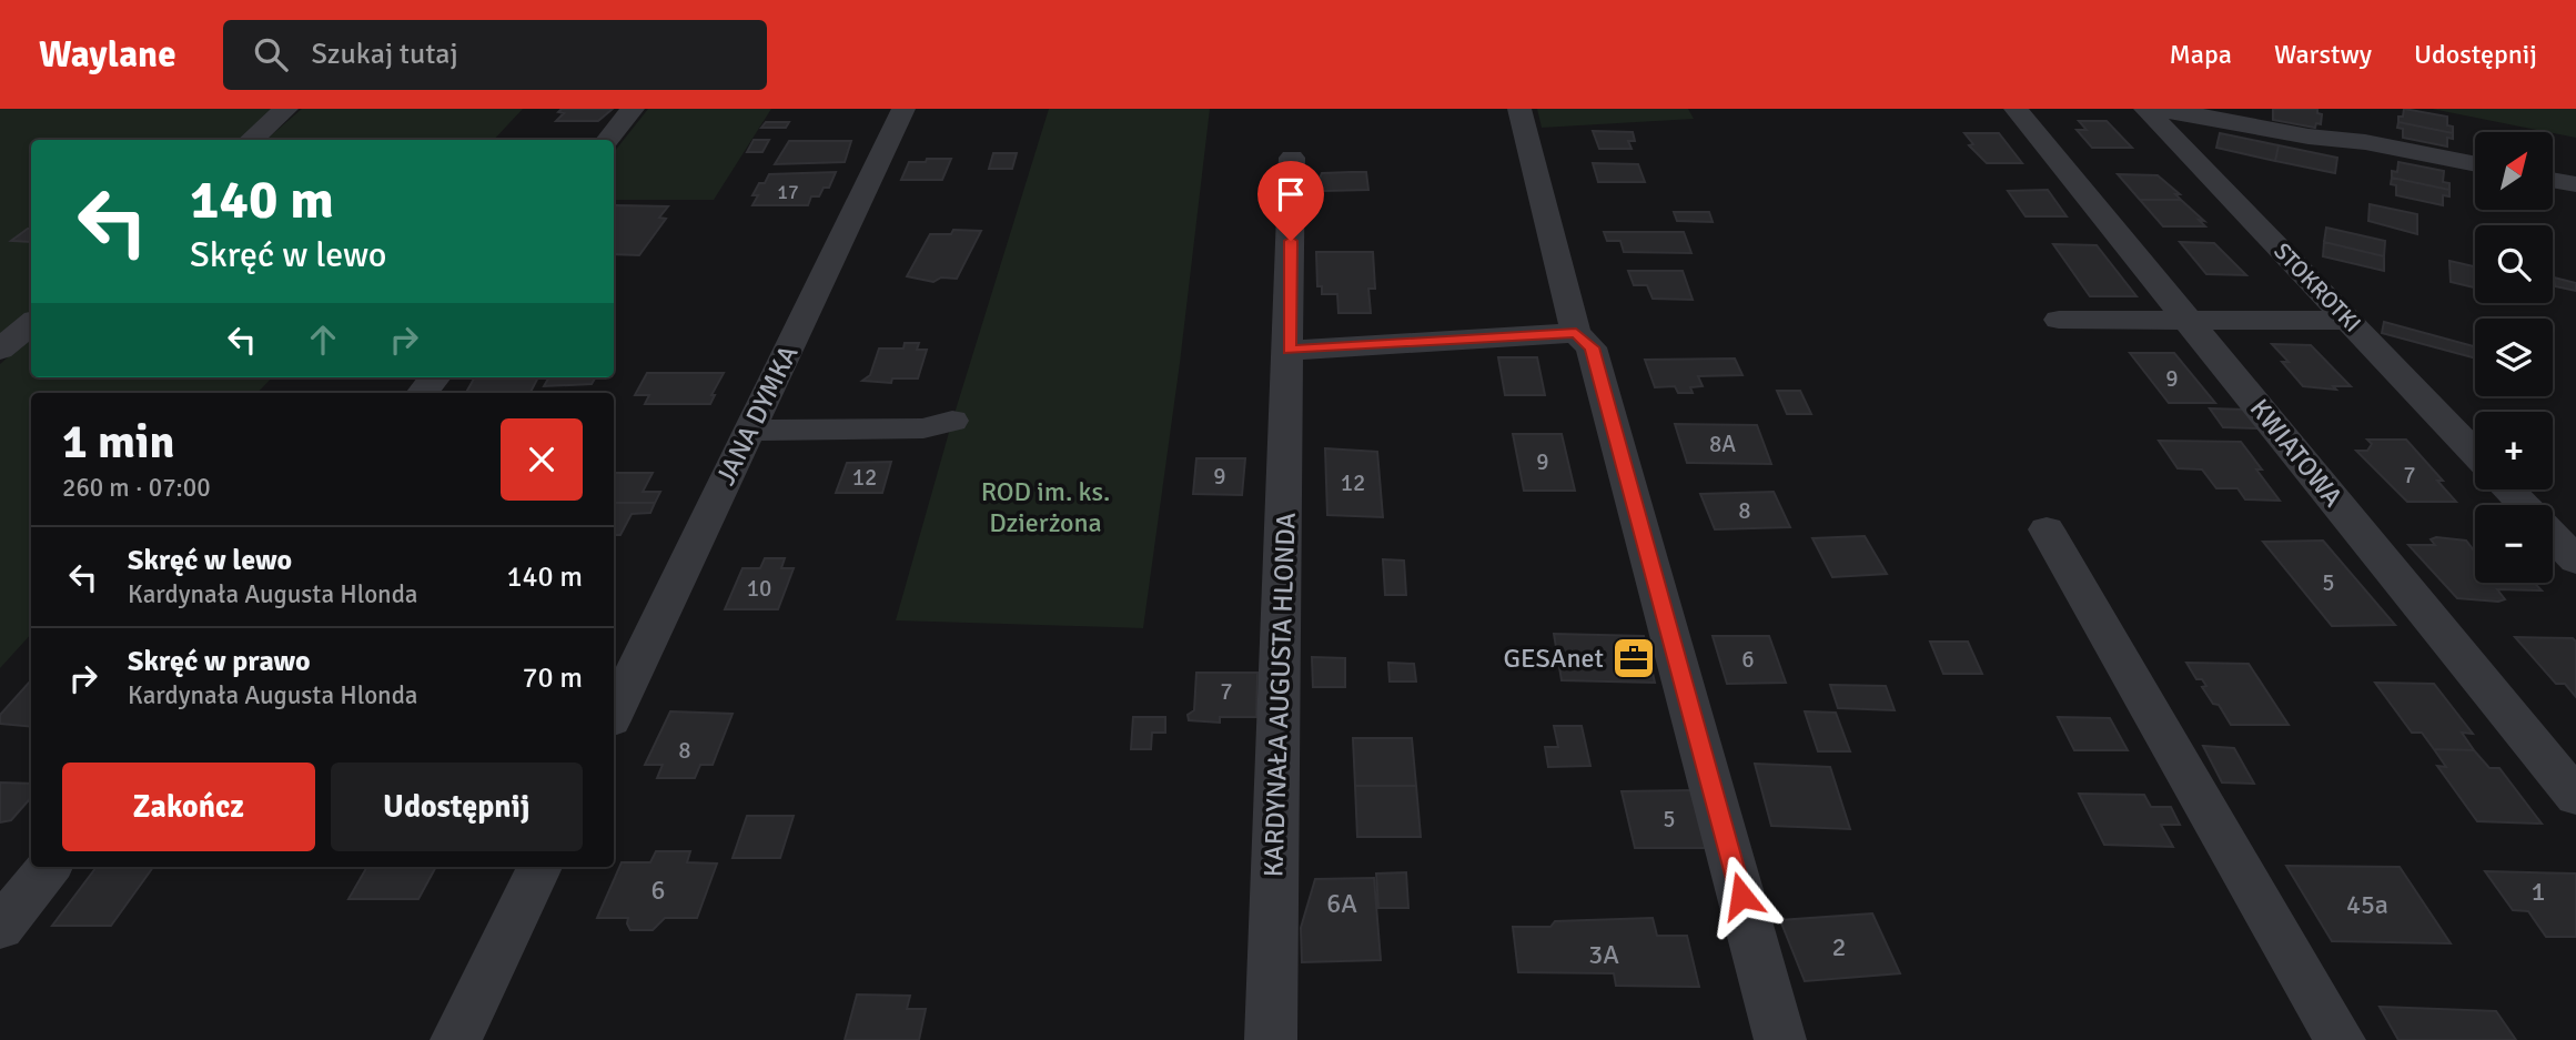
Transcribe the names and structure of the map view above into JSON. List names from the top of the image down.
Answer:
{
  "streets": {
    "street": [
      "STOKROTKI",
      "JANA DYMKA",
      "KWIATOWA",
      "KARDYNAŁA AUGUSTA HLONDA"
    ]
  },
  "parks": ["ROD im. ks. Dzierżona"],
  "places": {
    "office": ["GESAnet"]
  },
  "house_numbers": [
    "17",
    "9",
    "8A",
    "9",
    "7",
    "9",
    "12",
    "12",
    "8",
    "5",
    "10",
    "6",
    "7",
    "8",
    "5",
    "6",
    "1",
    "6A",
    "45a",
    "2",
    "3A"
  ],
  "north": "top right",
  "page": {
    "header": "Waylane",
    "search": "Szukaj tutaj",
    "nav": ["Mapa", "Warstwy", "Udostępnij"],
    "map_buttons": ["+", "−"],
    "turn": ["140 m", "Skręć w lewo"],
    "heading": ["1 min", "260 m · 07:00"],
    "list": [
      {
        "name": "Skręć w lewo",
        "note": "Kardynała Augusta Hlonda",
        "value": "140 m"
      },
      {
        "name": "Skręć w prawo",
        "note": "Kardynała Augusta Hlonda",
        "value": "70 m"
      }
    ],
    "buttons": ["Zakończ", "Udostępnij"]
  }
}
